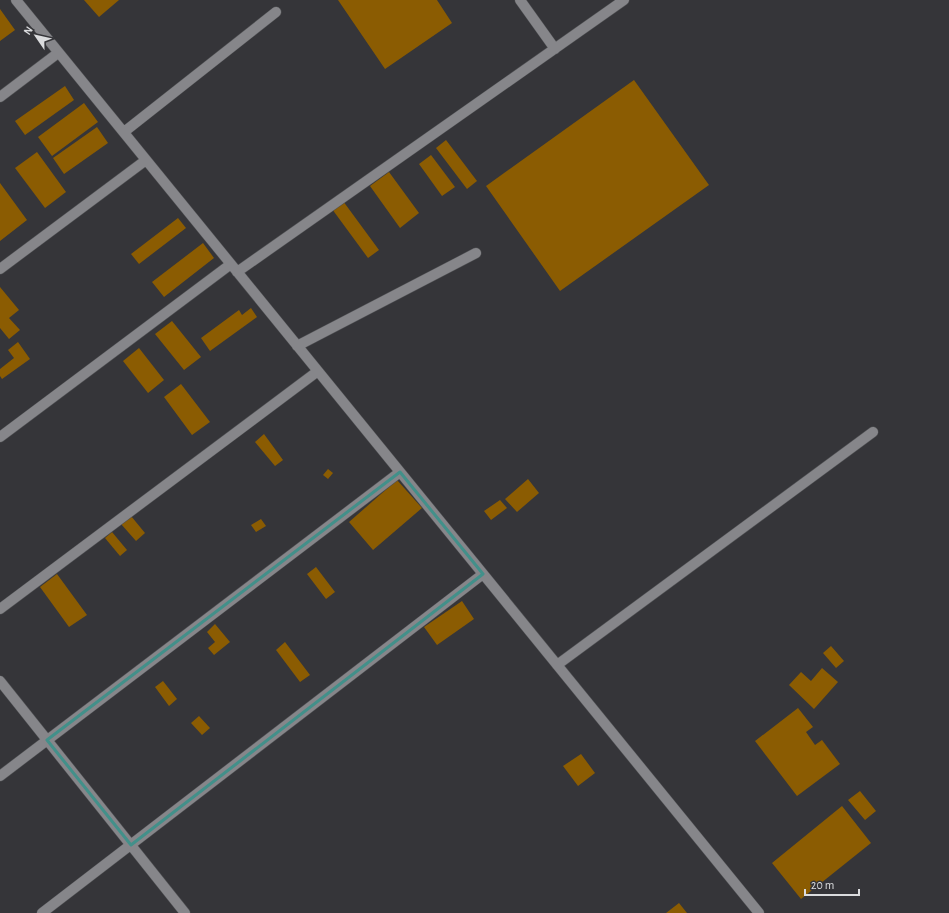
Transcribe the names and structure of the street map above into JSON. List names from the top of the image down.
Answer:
{
  "scale_bar": "20 m",
  "north": "top left"
}
